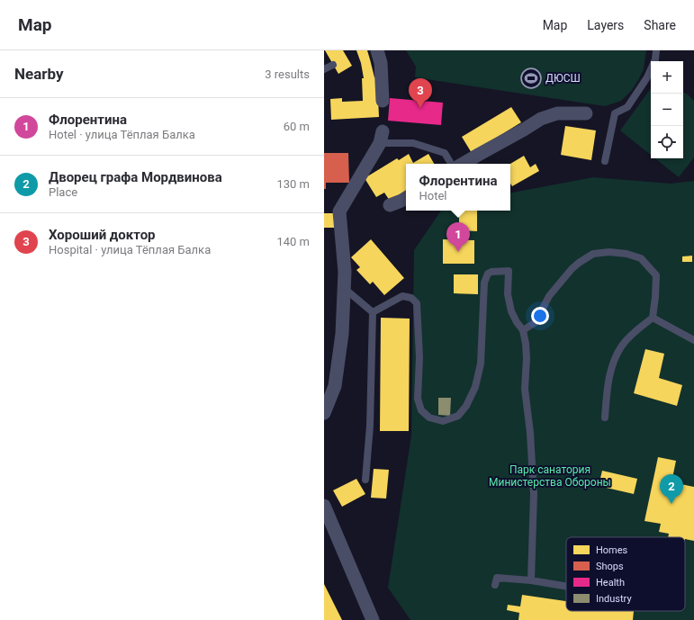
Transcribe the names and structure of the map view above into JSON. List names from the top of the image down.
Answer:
{
  "parks": ["Парк санатория Министерства Обороны"],
  "places": {
    "sports": ["ДЮСШ"]
  },
  "legend": [
    "Homes",
    "Shops",
    "Health",
    "Industry"
  ],
  "page": {
    "header": "Map",
    "nav": ["Map", "Layers", "Share"],
    "heading": ["Nearby", "3 results"],
    "map_buttons": ["+", "−"],
    "pins": ["3", "1", "2"],
    "list": [
      {
        "mark": "1",
        "name": "Флорентина",
        "note": "Hotel · улица Тёплая Балка",
        "value": "60 m"
      },
      {
        "mark": "2",
        "name": "Дворец графа Мордвинова",
        "note": "Place",
        "value": "130 m"
      },
      {
        "mark": "3",
        "name": "Хороший доктор",
        "note": "Hospital · улица Тёплая Балка",
        "value": "140 m"
      }
    ],
    "popup": ["Флорентина", "Hotel"]
  }
}
